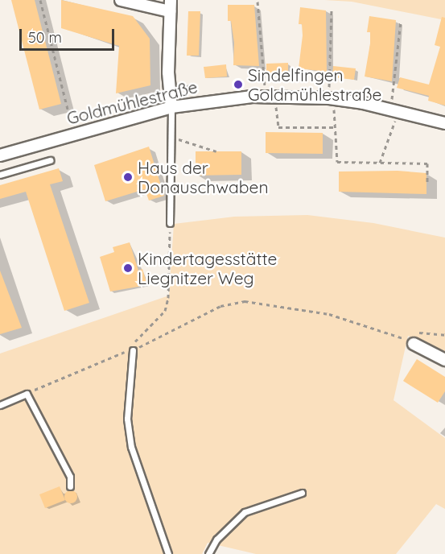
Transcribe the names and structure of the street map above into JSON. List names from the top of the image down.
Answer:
{
  "streets": {
    "street": ["Goldmühlestraße"]
  },
  "places": ["Sindelfingen Goldmühlestraße", "Haus der Donauschwaben", "Kindertagesstätte Liegnitzer Weg"],
  "scale_bar": "50 m"
}
